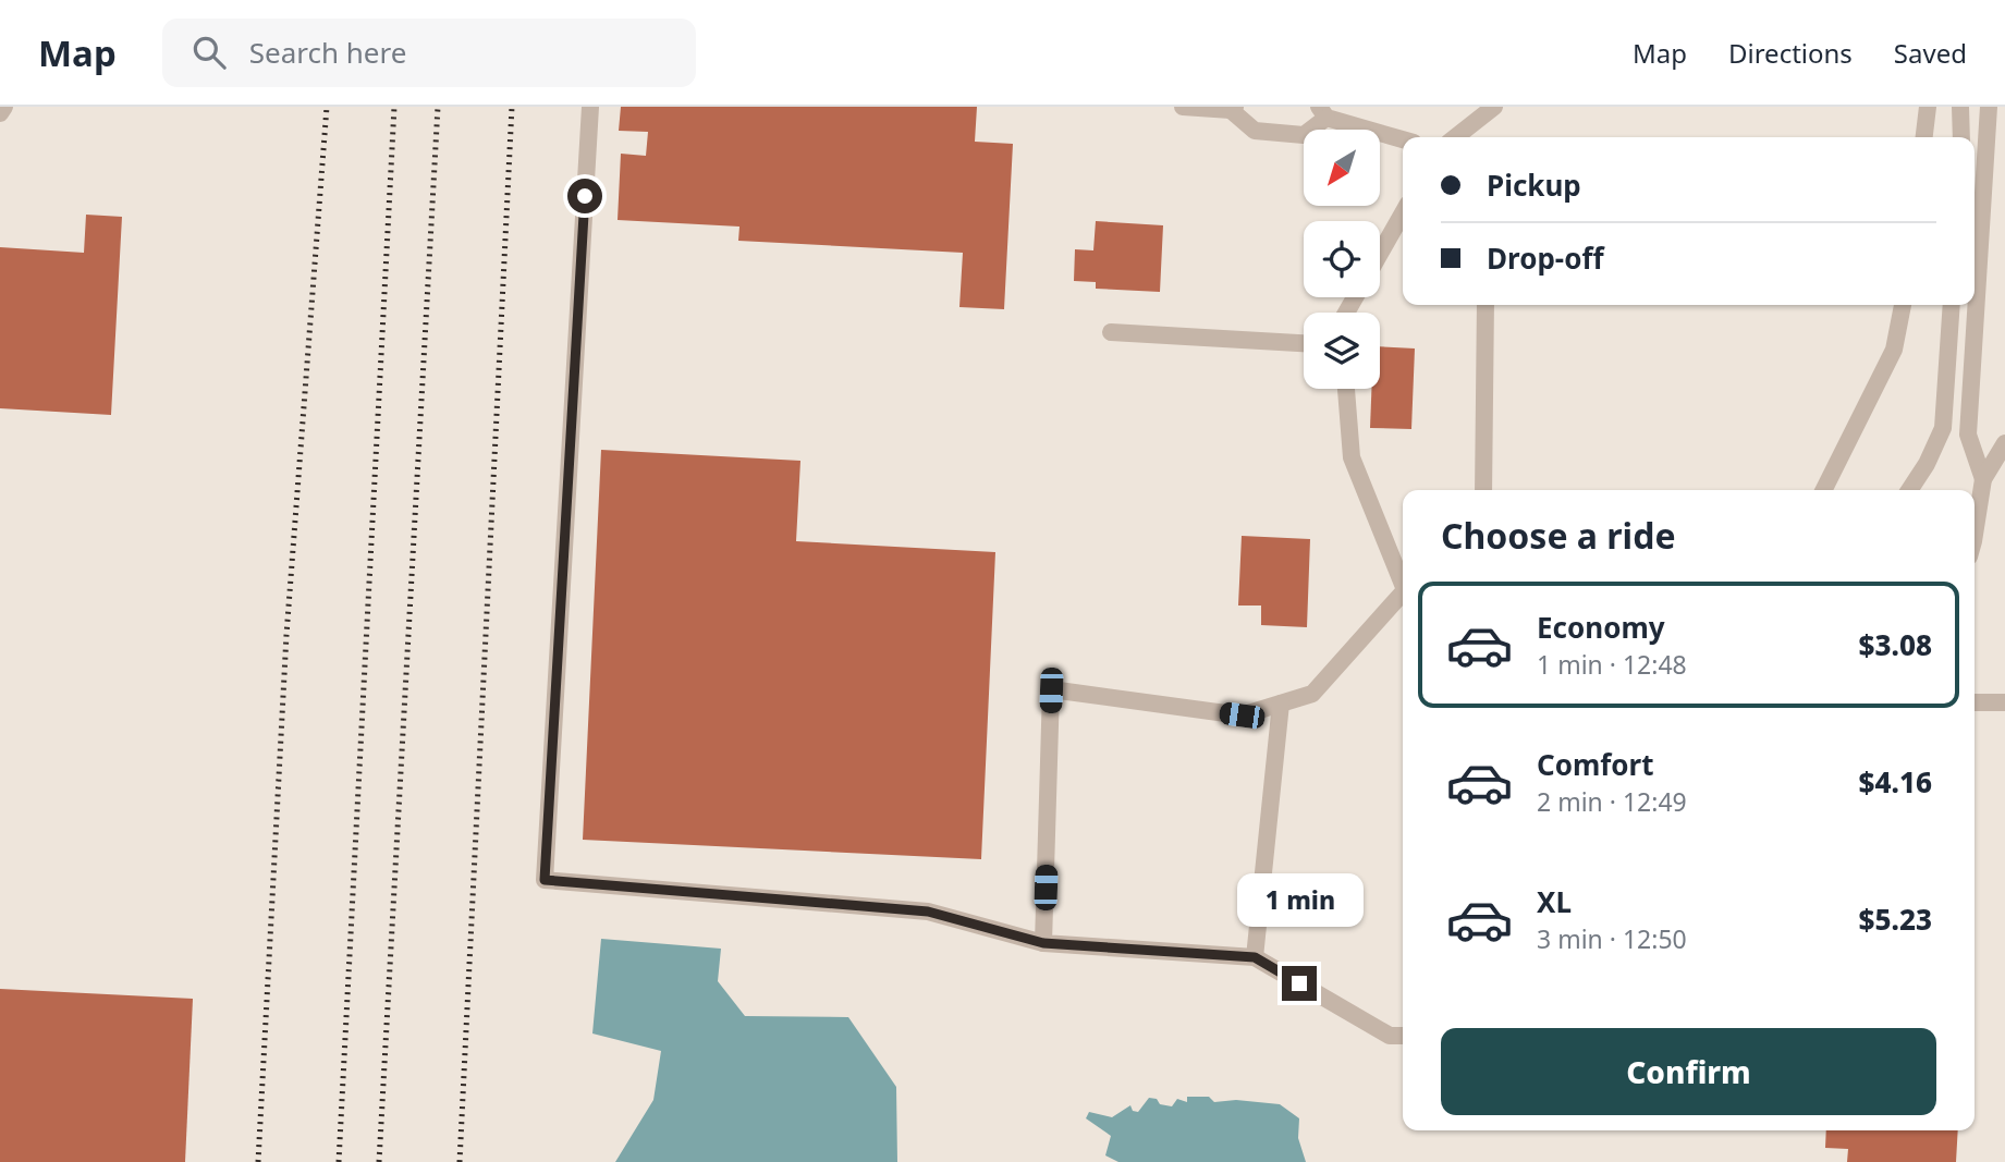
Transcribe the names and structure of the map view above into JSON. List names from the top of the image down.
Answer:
{
  "north": "bottom left",
  "page": {
    "header": "Map",
    "search": "Search here",
    "nav": ["Map", "Directions", "Saved"],
    "banner": ["Pickup", "Drop-off"],
    "heading": "Choose a ride",
    "list": [
      {
        "name": "Economy",
        "note": "1 min · 12:48",
        "value": "$3.08"
      },
      {
        "name": "Comfort",
        "note": "2 min · 12:49",
        "value": "$4.16"
      },
      {
        "name": "XL",
        "note": "3 min · 12:50",
        "value": "$5.23"
      }
    ],
    "bubble": "1 min",
    "buttons": "Confirm"
  }
}
